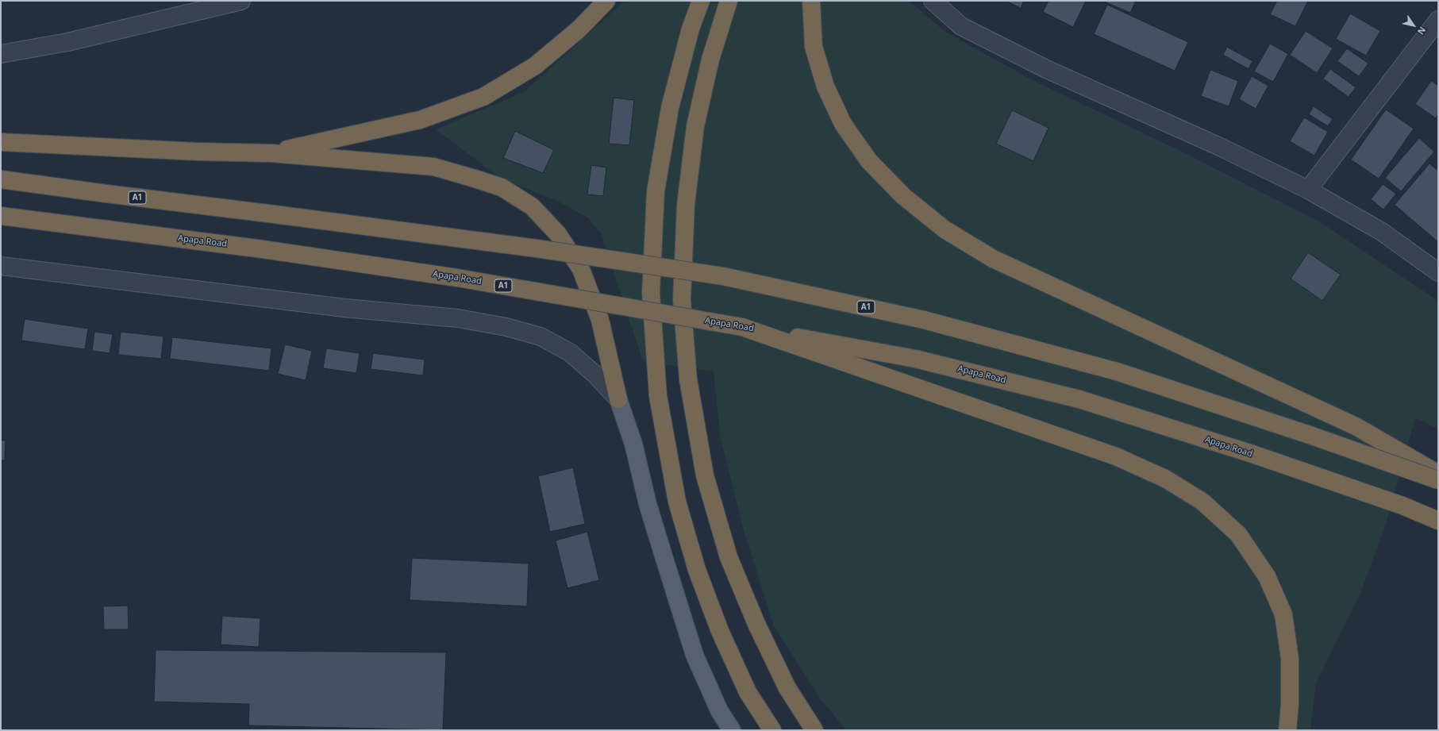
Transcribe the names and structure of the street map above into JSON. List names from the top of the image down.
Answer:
{
  "streets": {
    "highway": ["A1", "Apapa Road"]
  },
  "north": "bottom right"
}
